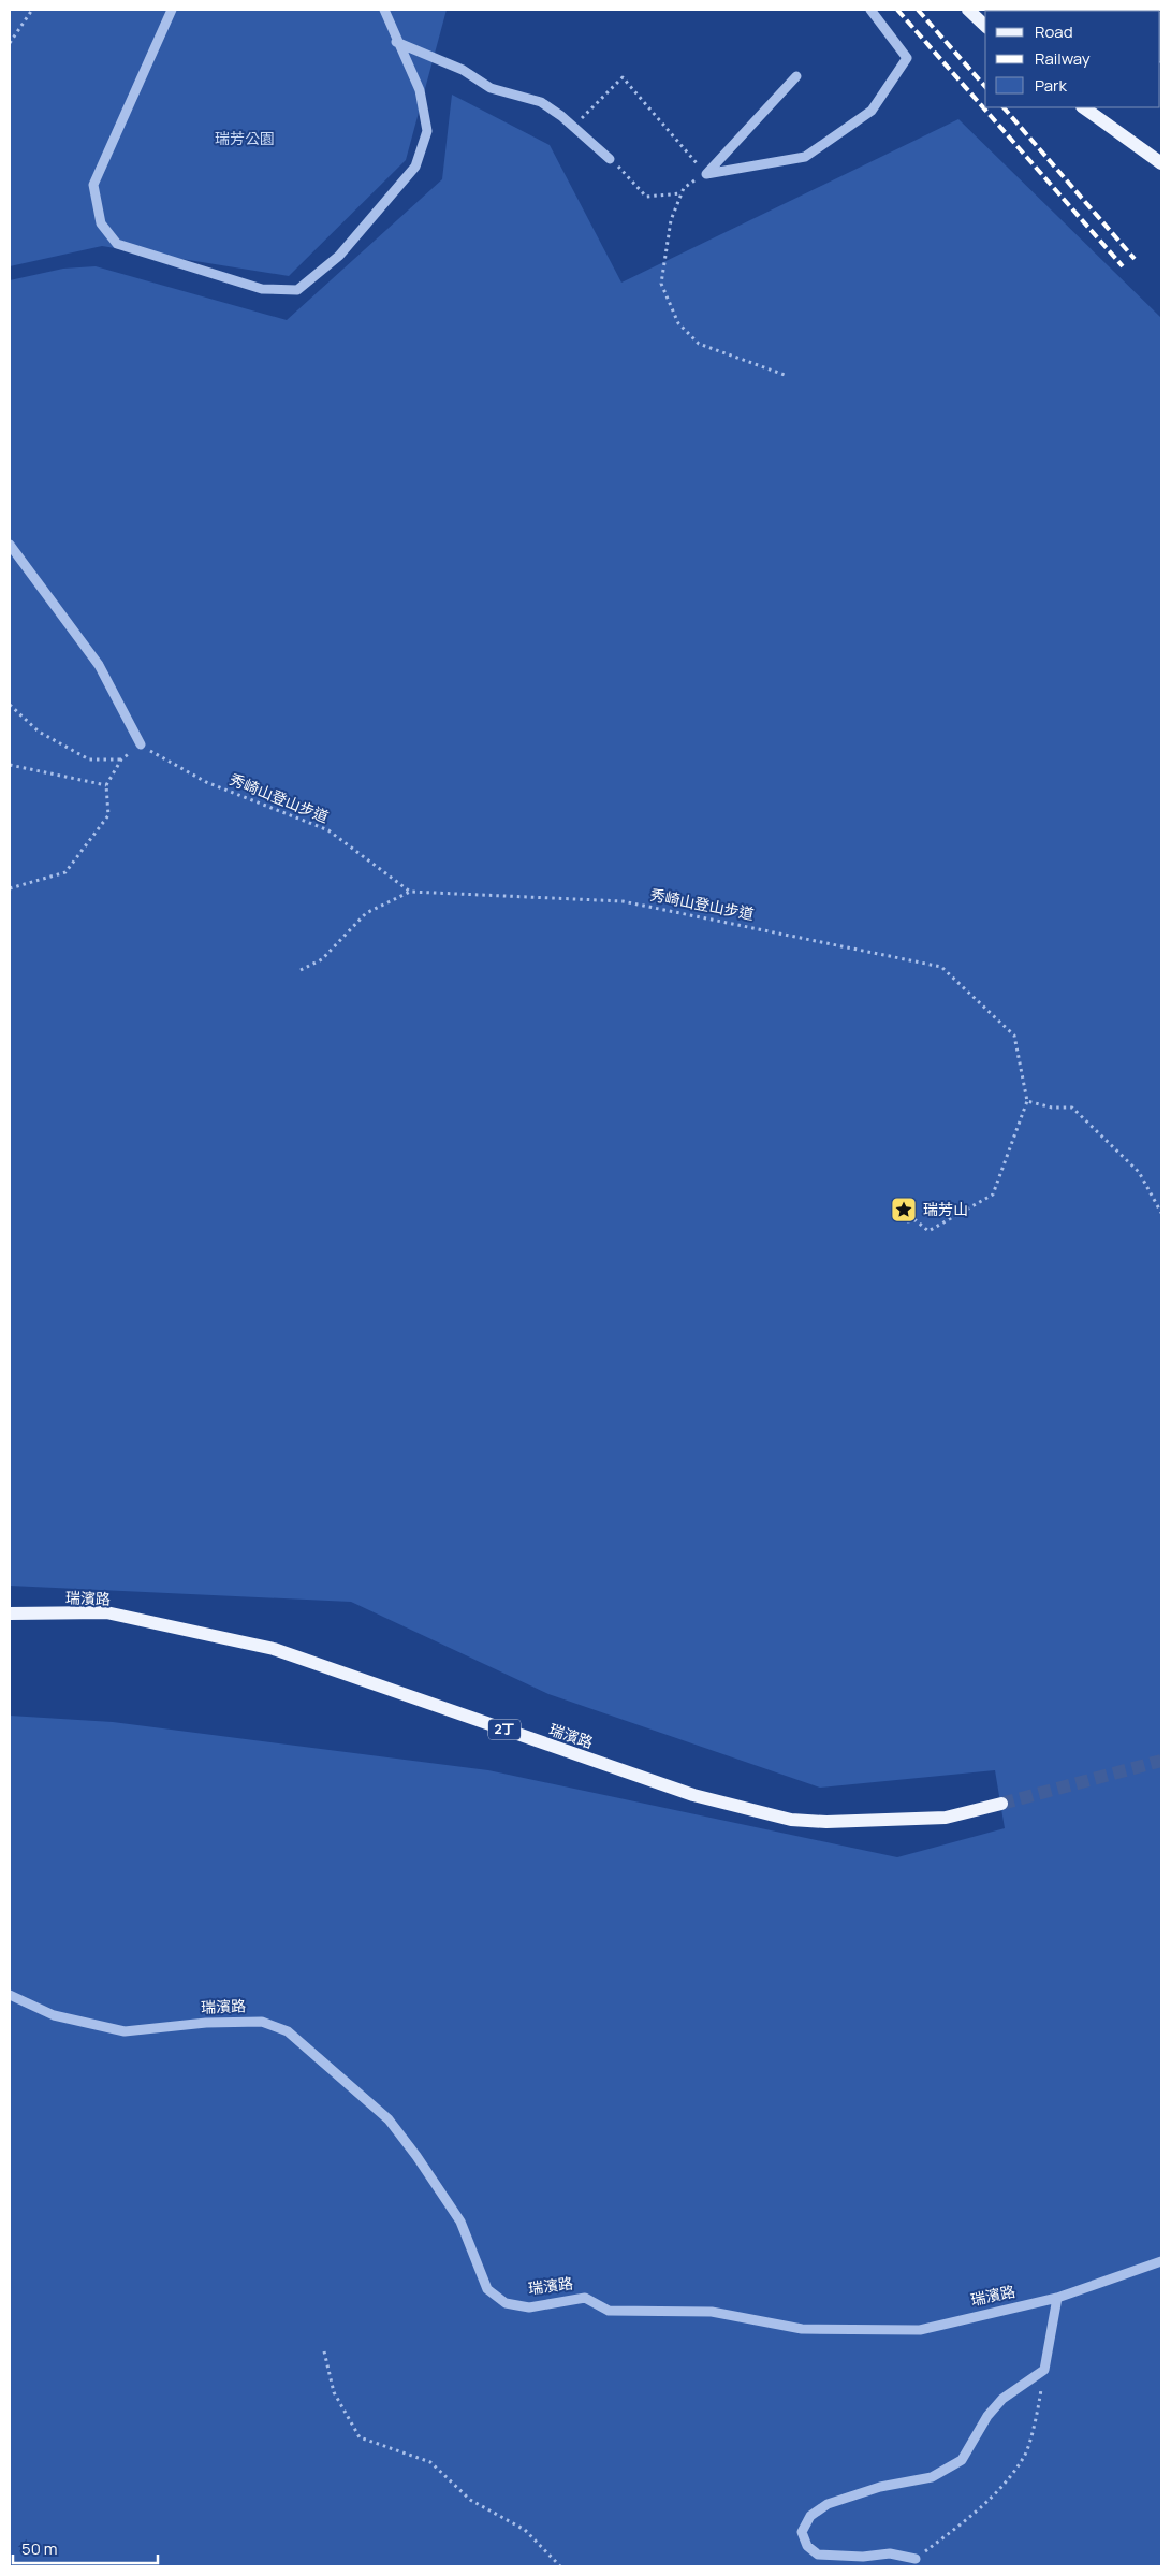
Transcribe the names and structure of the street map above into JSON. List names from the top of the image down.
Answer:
{
  "streets": {
    "main road": ["瑞濱路", "2丁"],
    "path": ["秀崎山登山步道"]
  },
  "parks": ["瑞芳公園"],
  "places": {
    "place": ["瑞芳山"]
  },
  "legend": ["Road", "Railway", "Park"],
  "scale_bar": "50 m"
}
